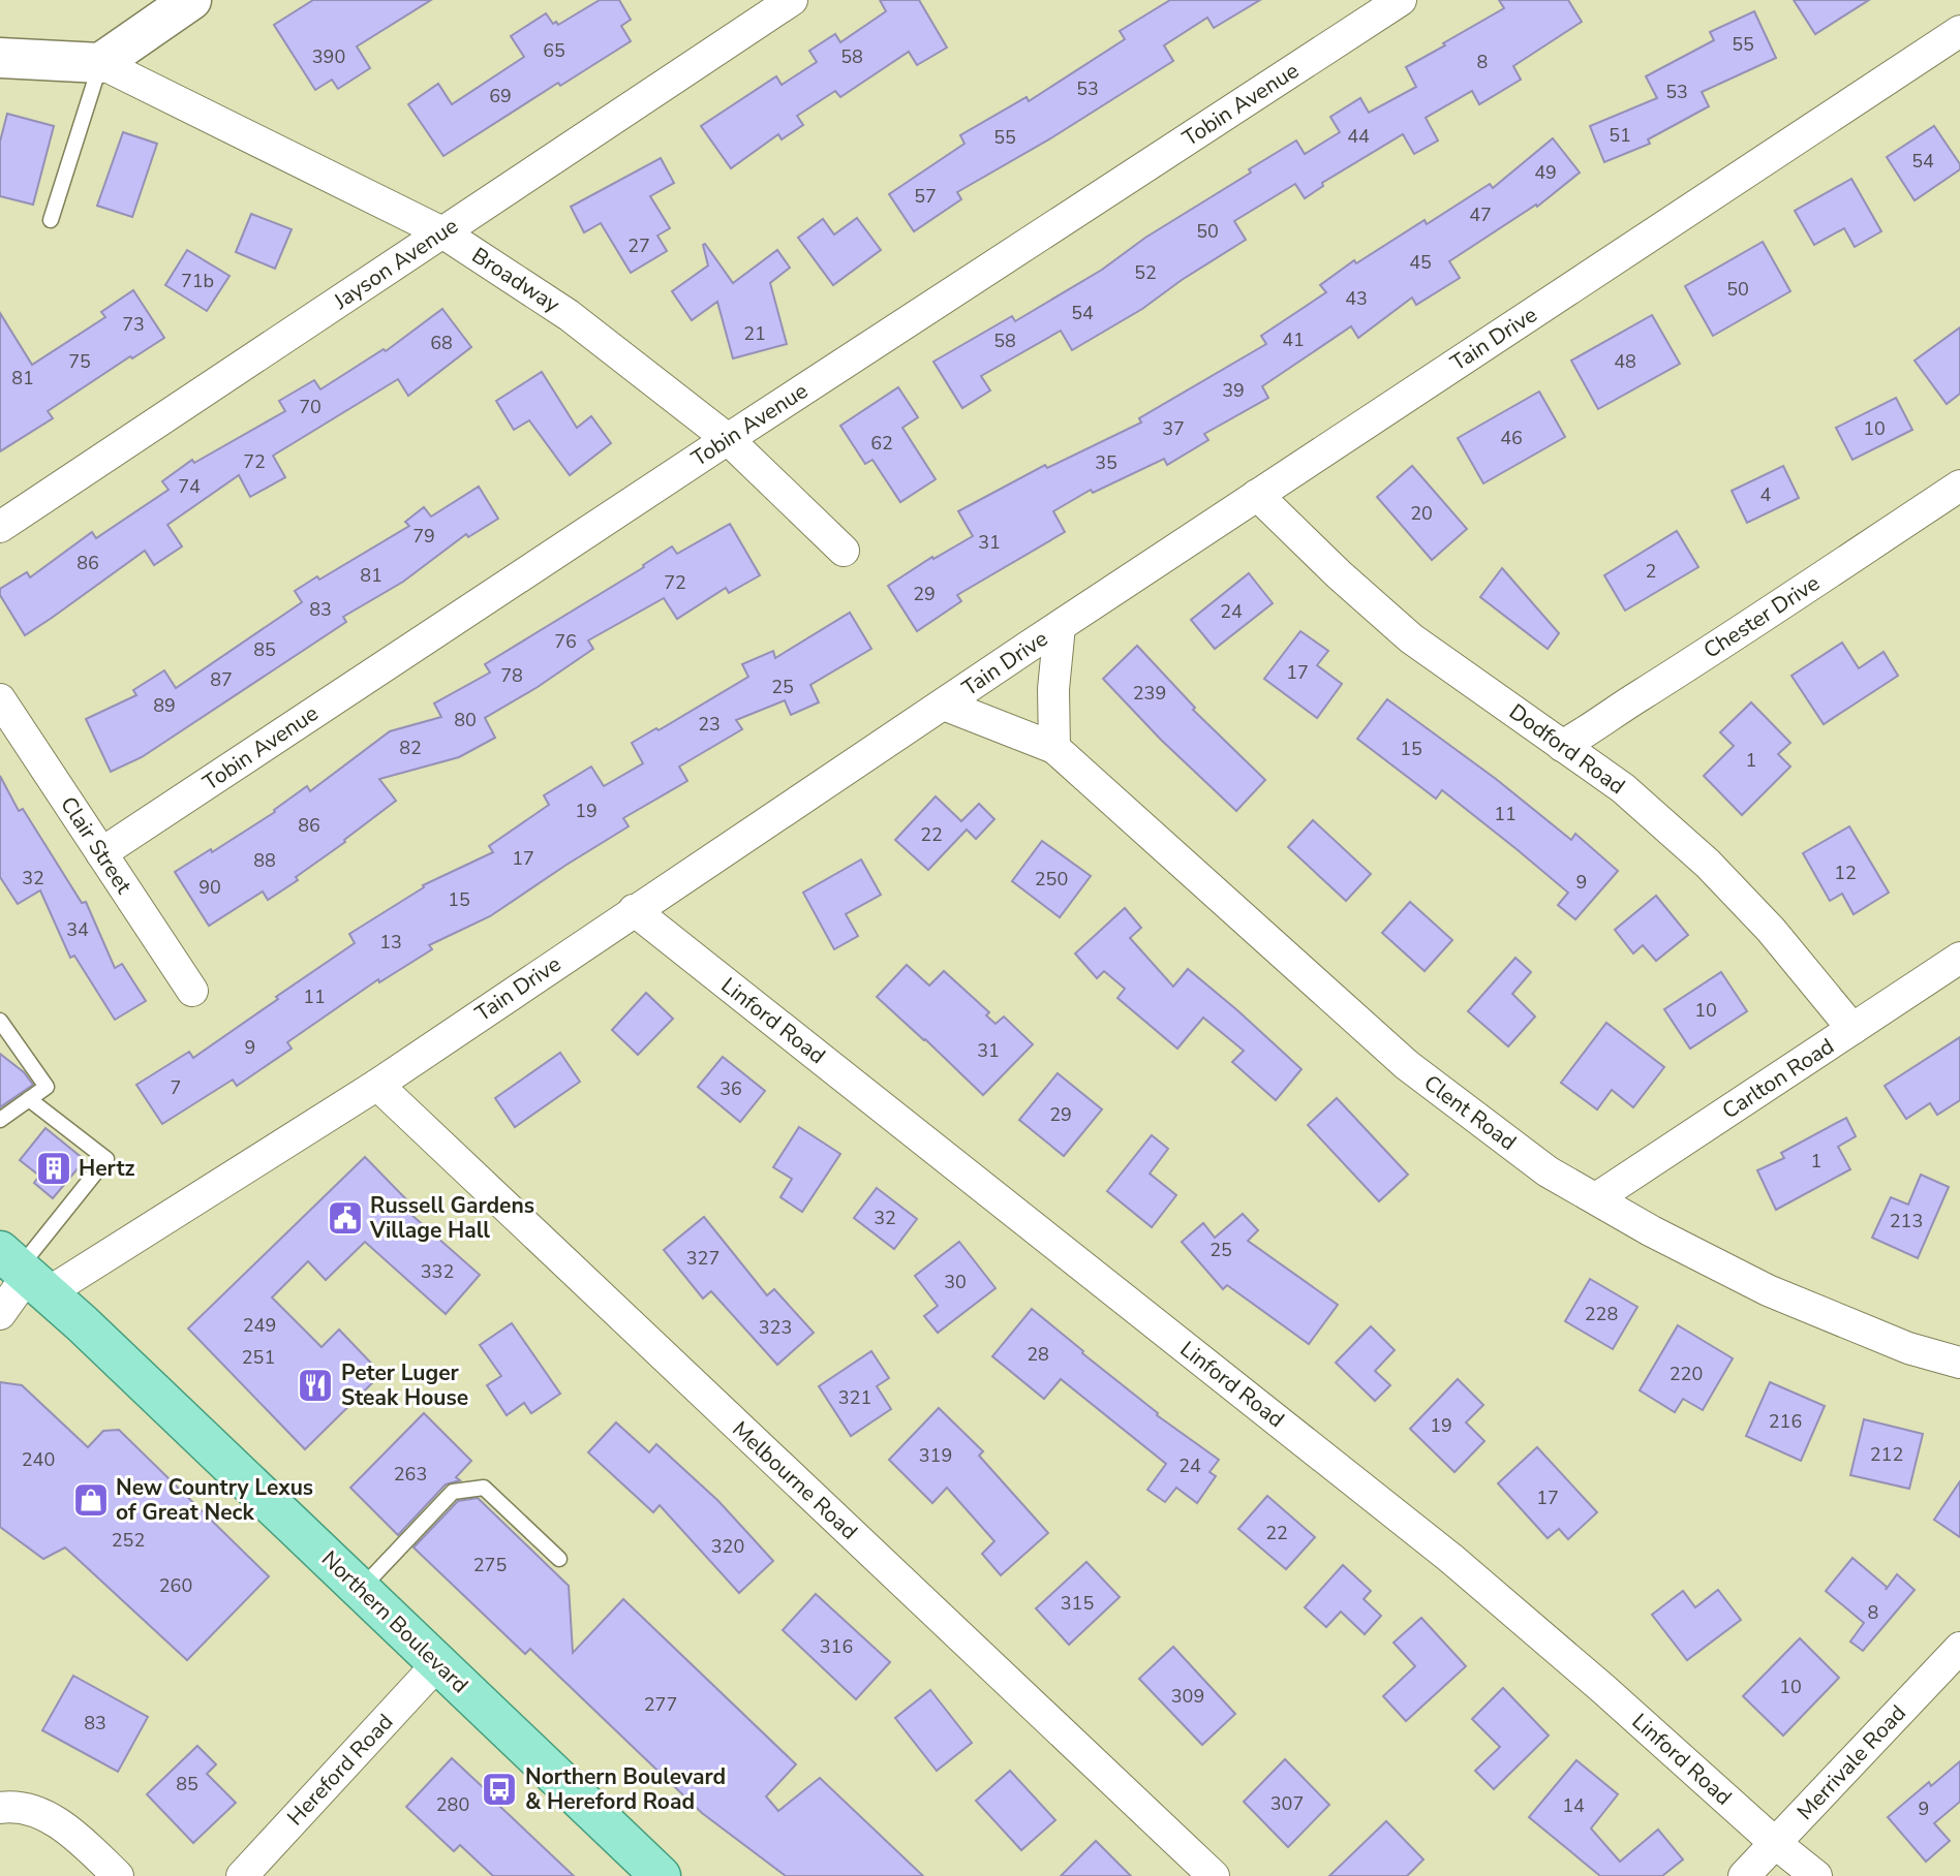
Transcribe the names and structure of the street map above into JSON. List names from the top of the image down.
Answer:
{
  "streets": {
    "main road": ["Northern Boulevard"],
    "street": [
      "Tobin Avenue",
      "Jayson Avenue",
      "Broadway",
      "Tain Drive",
      "Chester Drive",
      "Dodford Road",
      "Clair Street",
      "Linford Road",
      "Carlton Road",
      "Clent Road",
      "Melbourne Road",
      "Merrivale Road",
      "Hereford Road"
    ]
  },
  "crossings": [
    ["Tobin Avenue", "Broadway"],
    ["Tobin Avenue", "Clair Street"],
    ["Jayson Avenue", "Broadway"],
    ["Tain Drive", "Dodford Road"],
    ["Tain Drive", "Linford Road"],
    ["Tain Drive", "Clent Road"],
    ["Tain Drive", "Melbourne Road"],
    ["Tain Drive", "Northern Boulevard"],
    ["Chester Drive", "Dodford Road"],
    ["Dodford Road", "Carlton Road"],
    ["Linford Road", "Merrivale Road"],
    ["Carlton Road", "Clent Road"],
    ["Northern Boulevard", "Hereford Road"]
  ],
  "places": {
    "building": ["Hertz"],
    "public building": ["Russell Gardens Village Hall"],
    "restaurant": ["Peter Luger Steak House"],
    "shop": ["New Country Lexus of Great Neck"],
    "bus stop": ["Northern Boulevard & Hereford Road"]
  },
  "house_numbers": [
    "55",
    "65",
    "390",
    "58",
    "8",
    "53",
    "53",
    "69",
    "51",
    "44",
    "55",
    "54",
    "49",
    "57",
    "47",
    "50",
    "27",
    "45",
    "52",
    "71b",
    "50",
    "43",
    "54",
    "73",
    "21",
    "41",
    "58",
    "68",
    "75",
    "48",
    "81",
    "39",
    "70",
    "37",
    "10",
    "46",
    "62",
    "72",
    "35",
    "74",
    "4",
    "20",
    "79",
    "31",
    "86",
    "2",
    "81",
    "72",
    "29",
    "83",
    "24",
    "76",
    "85",
    "17",
    "78",
    "87",
    "25",
    "239",
    "89",
    "80",
    "23",
    "82",
    "15",
    "1",
    "19",
    "11",
    "86",
    "22",
    "17",
    "88",
    "12",
    "32",
    "250",
    "9",
    "90",
    "15",
    "34",
    "13",
    "11",
    "10",
    "9",
    "31",
    "7",
    "36",
    "29",
    "1",
    "32",
    "213",
    "25",
    "327",
    "332",
    "30",
    "228",
    "249",
    "323",
    "28",
    "251",
    "220",
    "321",
    "216",
    "19",
    "212",
    "319",
    "240",
    "24",
    "263",
    "17",
    "22",
    "252",
    "320",
    "275",
    "260",
    "315",
    "8",
    "316",
    "10",
    "309",
    "277",
    "83",
    "85",
    "307",
    "280",
    "14",
    "9"
  ]
}
